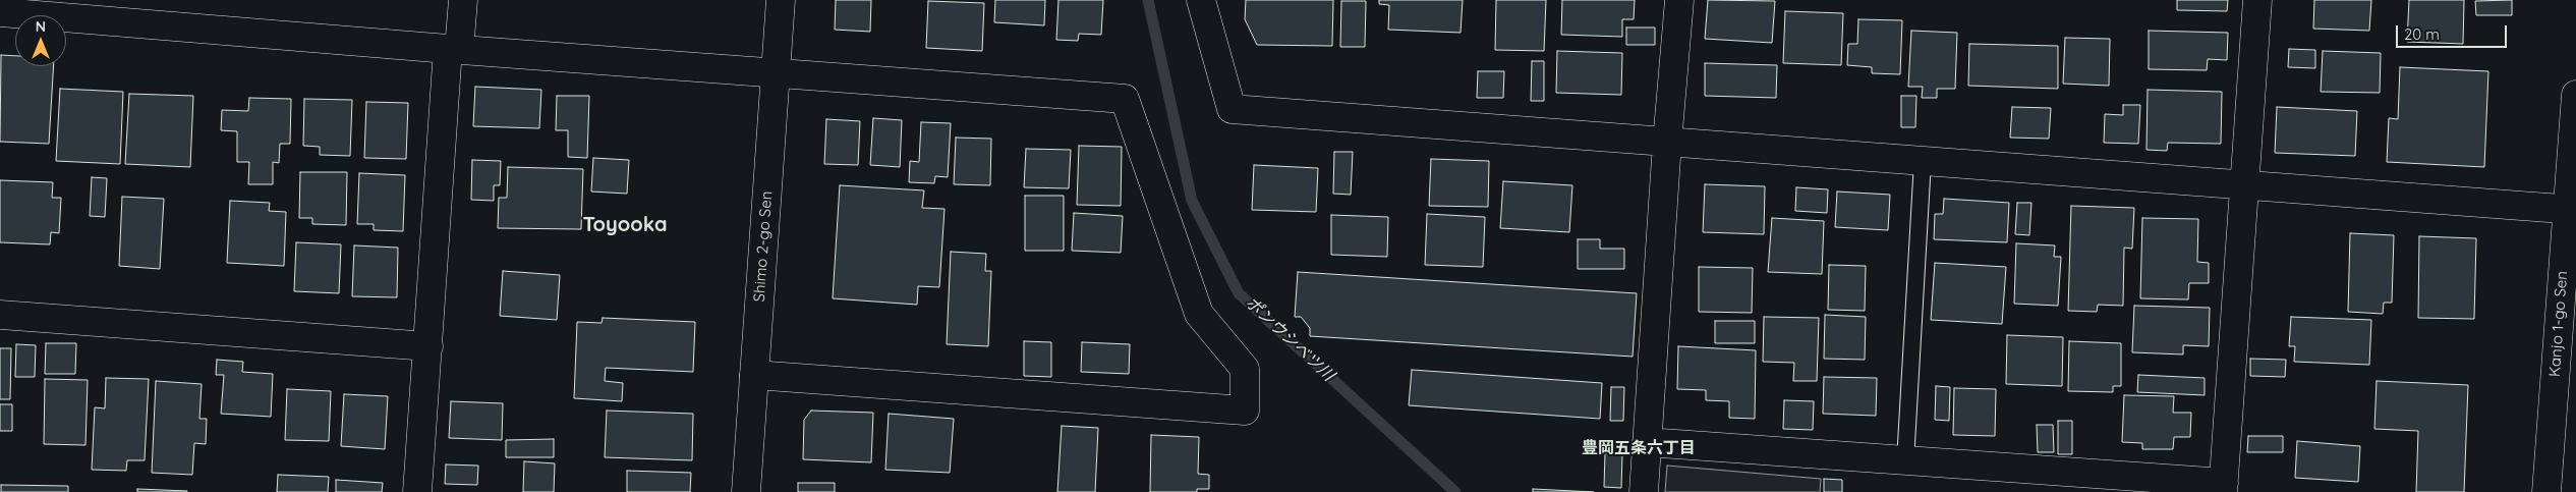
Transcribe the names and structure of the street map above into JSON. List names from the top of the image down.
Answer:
{
  "streets": {
    "street": ["Shimo 2-go Sen", "Kanjo 1-go Sen"]
  },
  "districts": ["Toyooka", "豊岡五条六丁目"],
  "water": ["ポンウシベツ川"],
  "scale_bar": "20 m",
  "north": "top"
}
